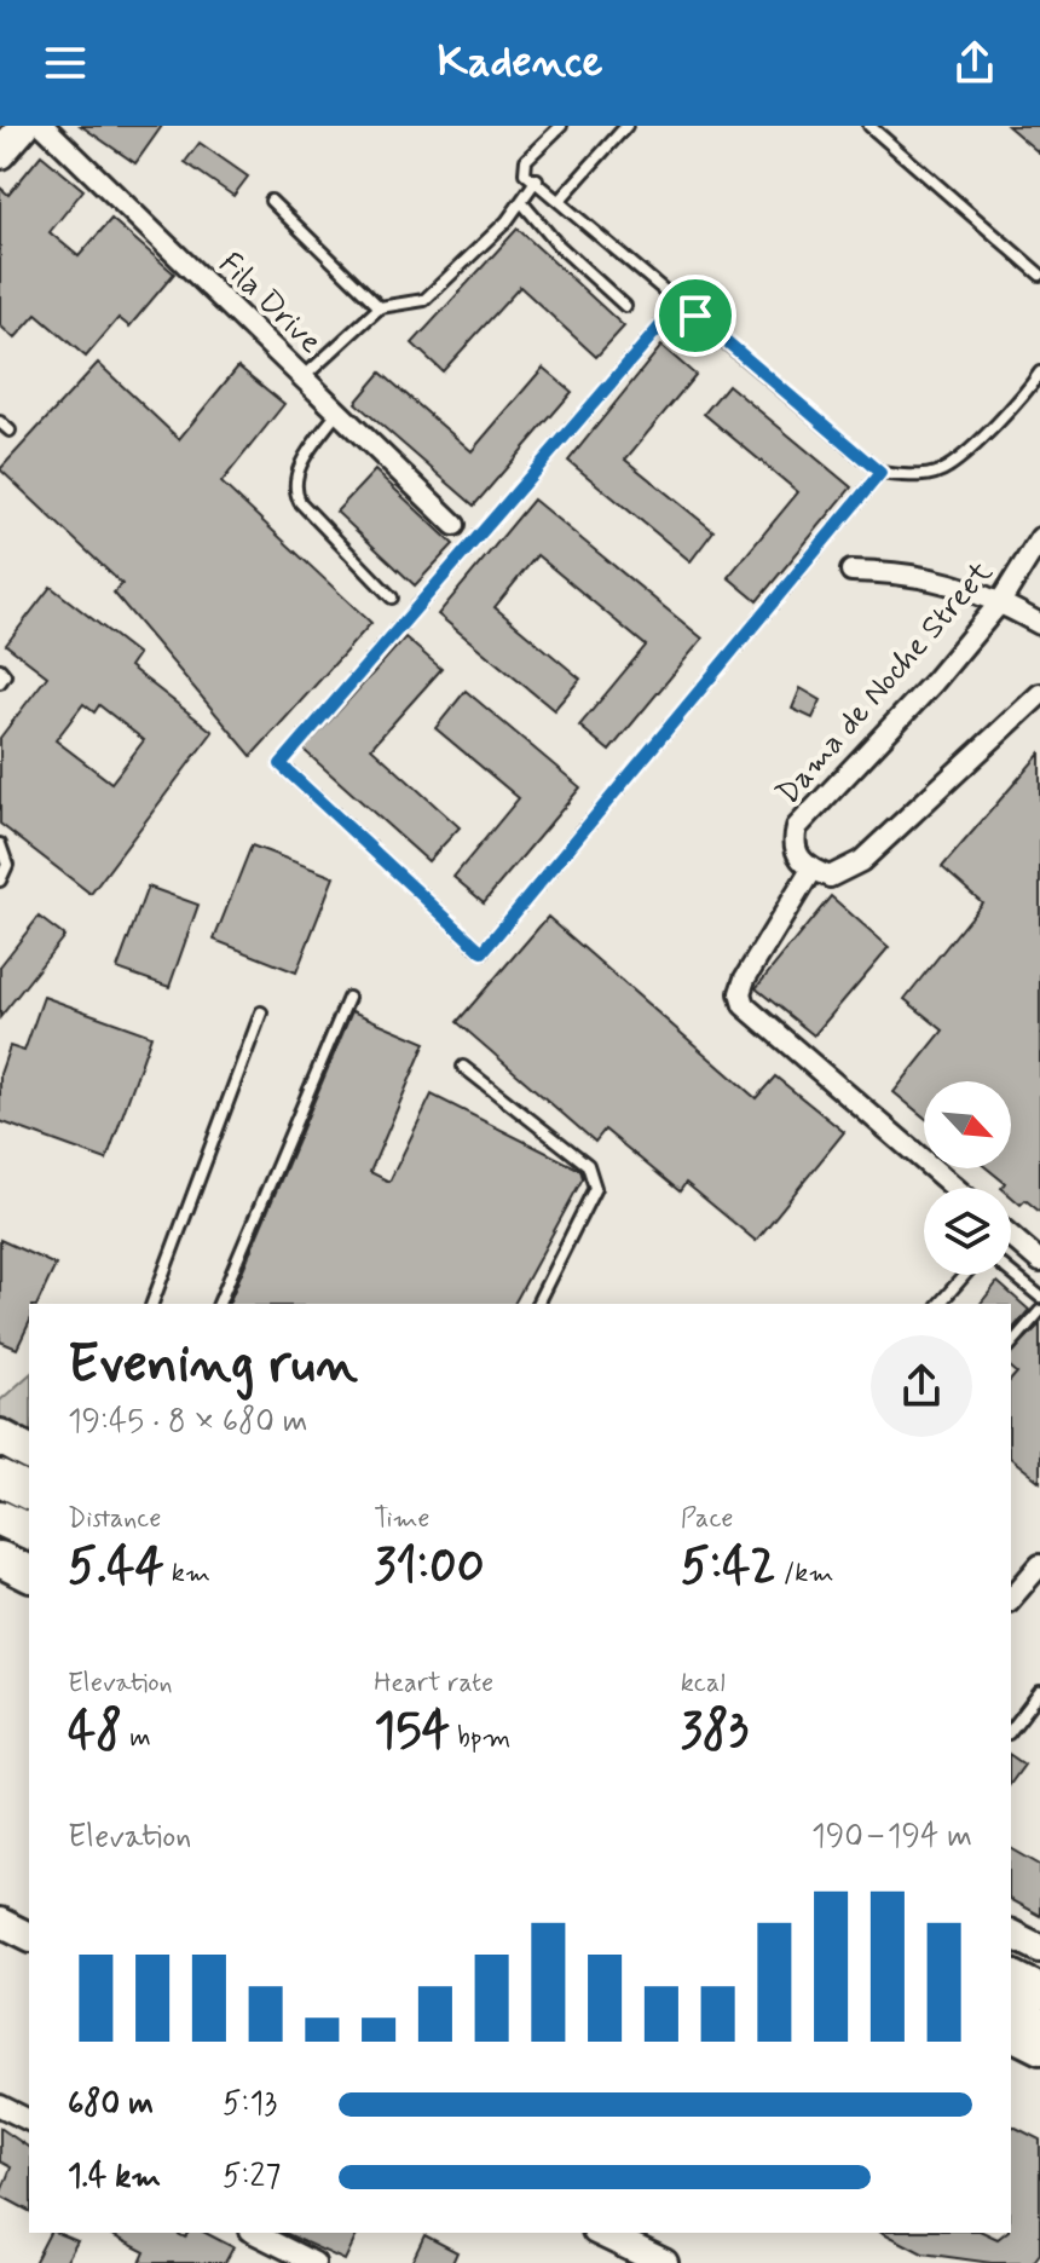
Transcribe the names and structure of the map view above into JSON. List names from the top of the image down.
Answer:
{
  "streets": {
    "street": ["Fila Drive", "Dama de Noche Street"]
  },
  "north": "bottom right",
  "page": {
    "header": "Kadence",
    "heading": ["Evening run", "19:45 · 8 × 680 m"],
    "stats": [
      ["Distance", "5.44 km"],
      ["Time", "31:00"],
      ["Pace", "5:42 /km"],
      ["Elevation", "48 m"],
      ["Heart rate", "154 bpm"],
      ["kcal", "383"]
    ],
    "chart": ["Elevation", "190–194 m"],
    "list": [
      {
        "name": "680 m",
        "note": "5:13"
      },
      {
        "name": "1.4 km",
        "note": "5:27"
      }
    ]
  }
}
